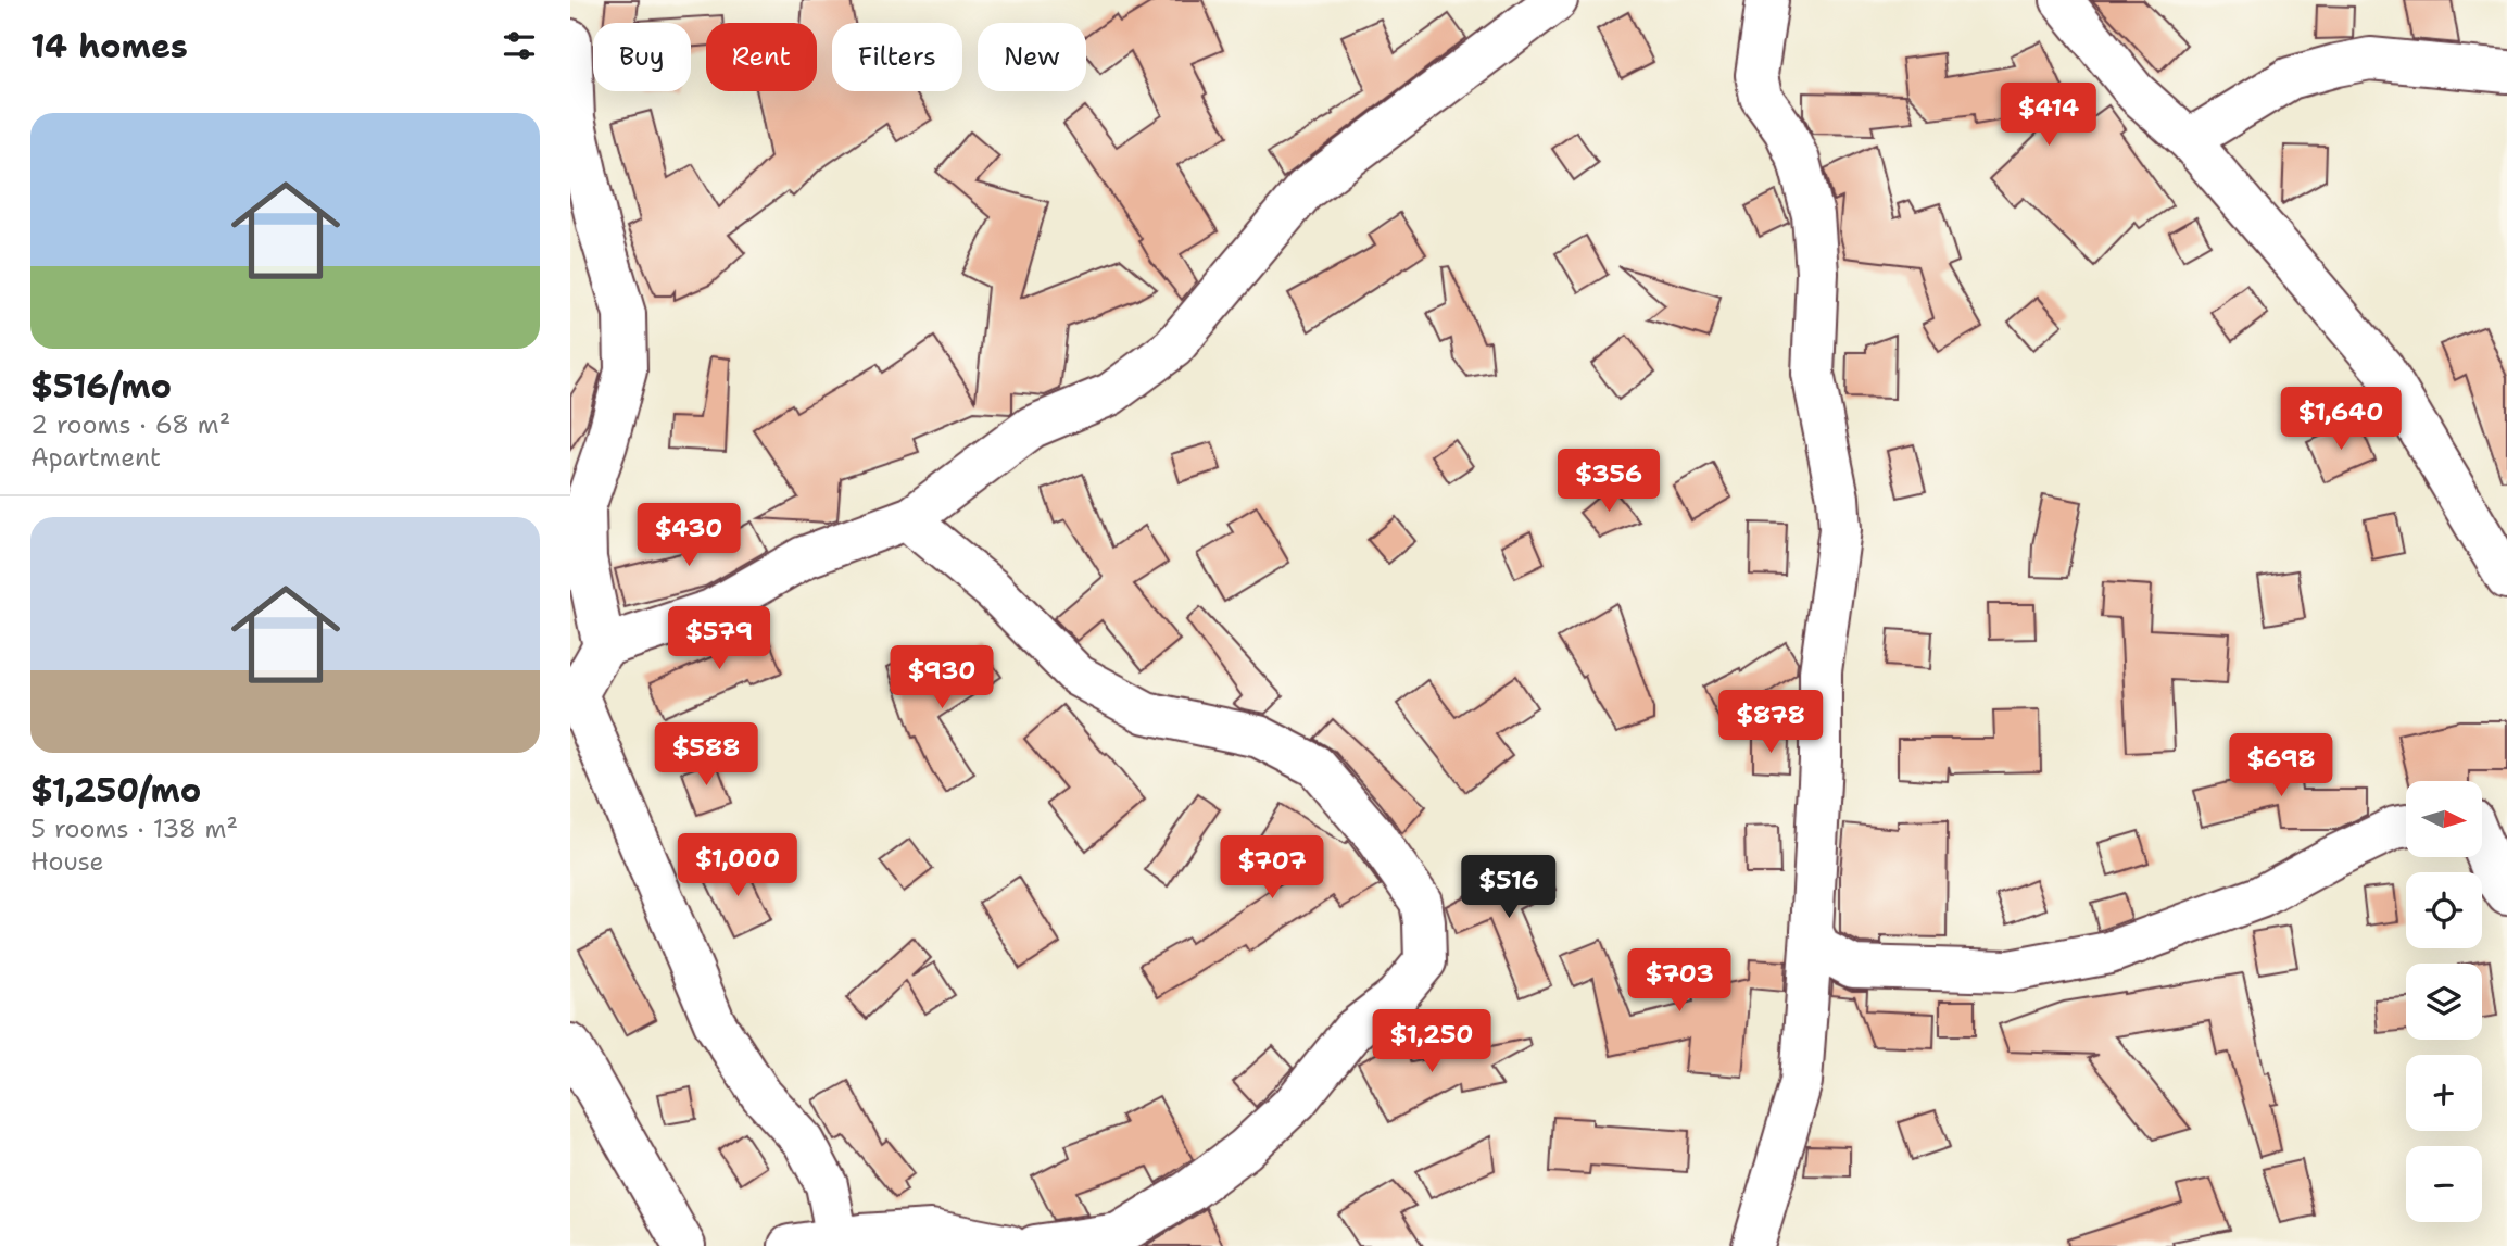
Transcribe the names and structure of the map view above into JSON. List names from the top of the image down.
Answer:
{
  "north": "right",
  "page": {
    "heading": "14 homes",
    "chip": [
      "Buy",
      "Rent",
      "Filters",
      "New"
    ],
    "price": [
      "$414",
      "$1,640",
      "$356",
      "$430",
      "$579",
      "$930",
      "$878",
      "$588",
      "$698",
      "$1,000",
      "$707",
      "$516",
      "$703",
      "$1,250"
    ],
    "list": [
      {
        "name": "$516/mo",
        "note": "2 rooms · 68 m² · Apartment"
      },
      {
        "name": "$1,250/mo",
        "note": "5 rooms · 138 m² · House"
      }
    ],
    "map_buttons": ["+", "−"]
  }
}
